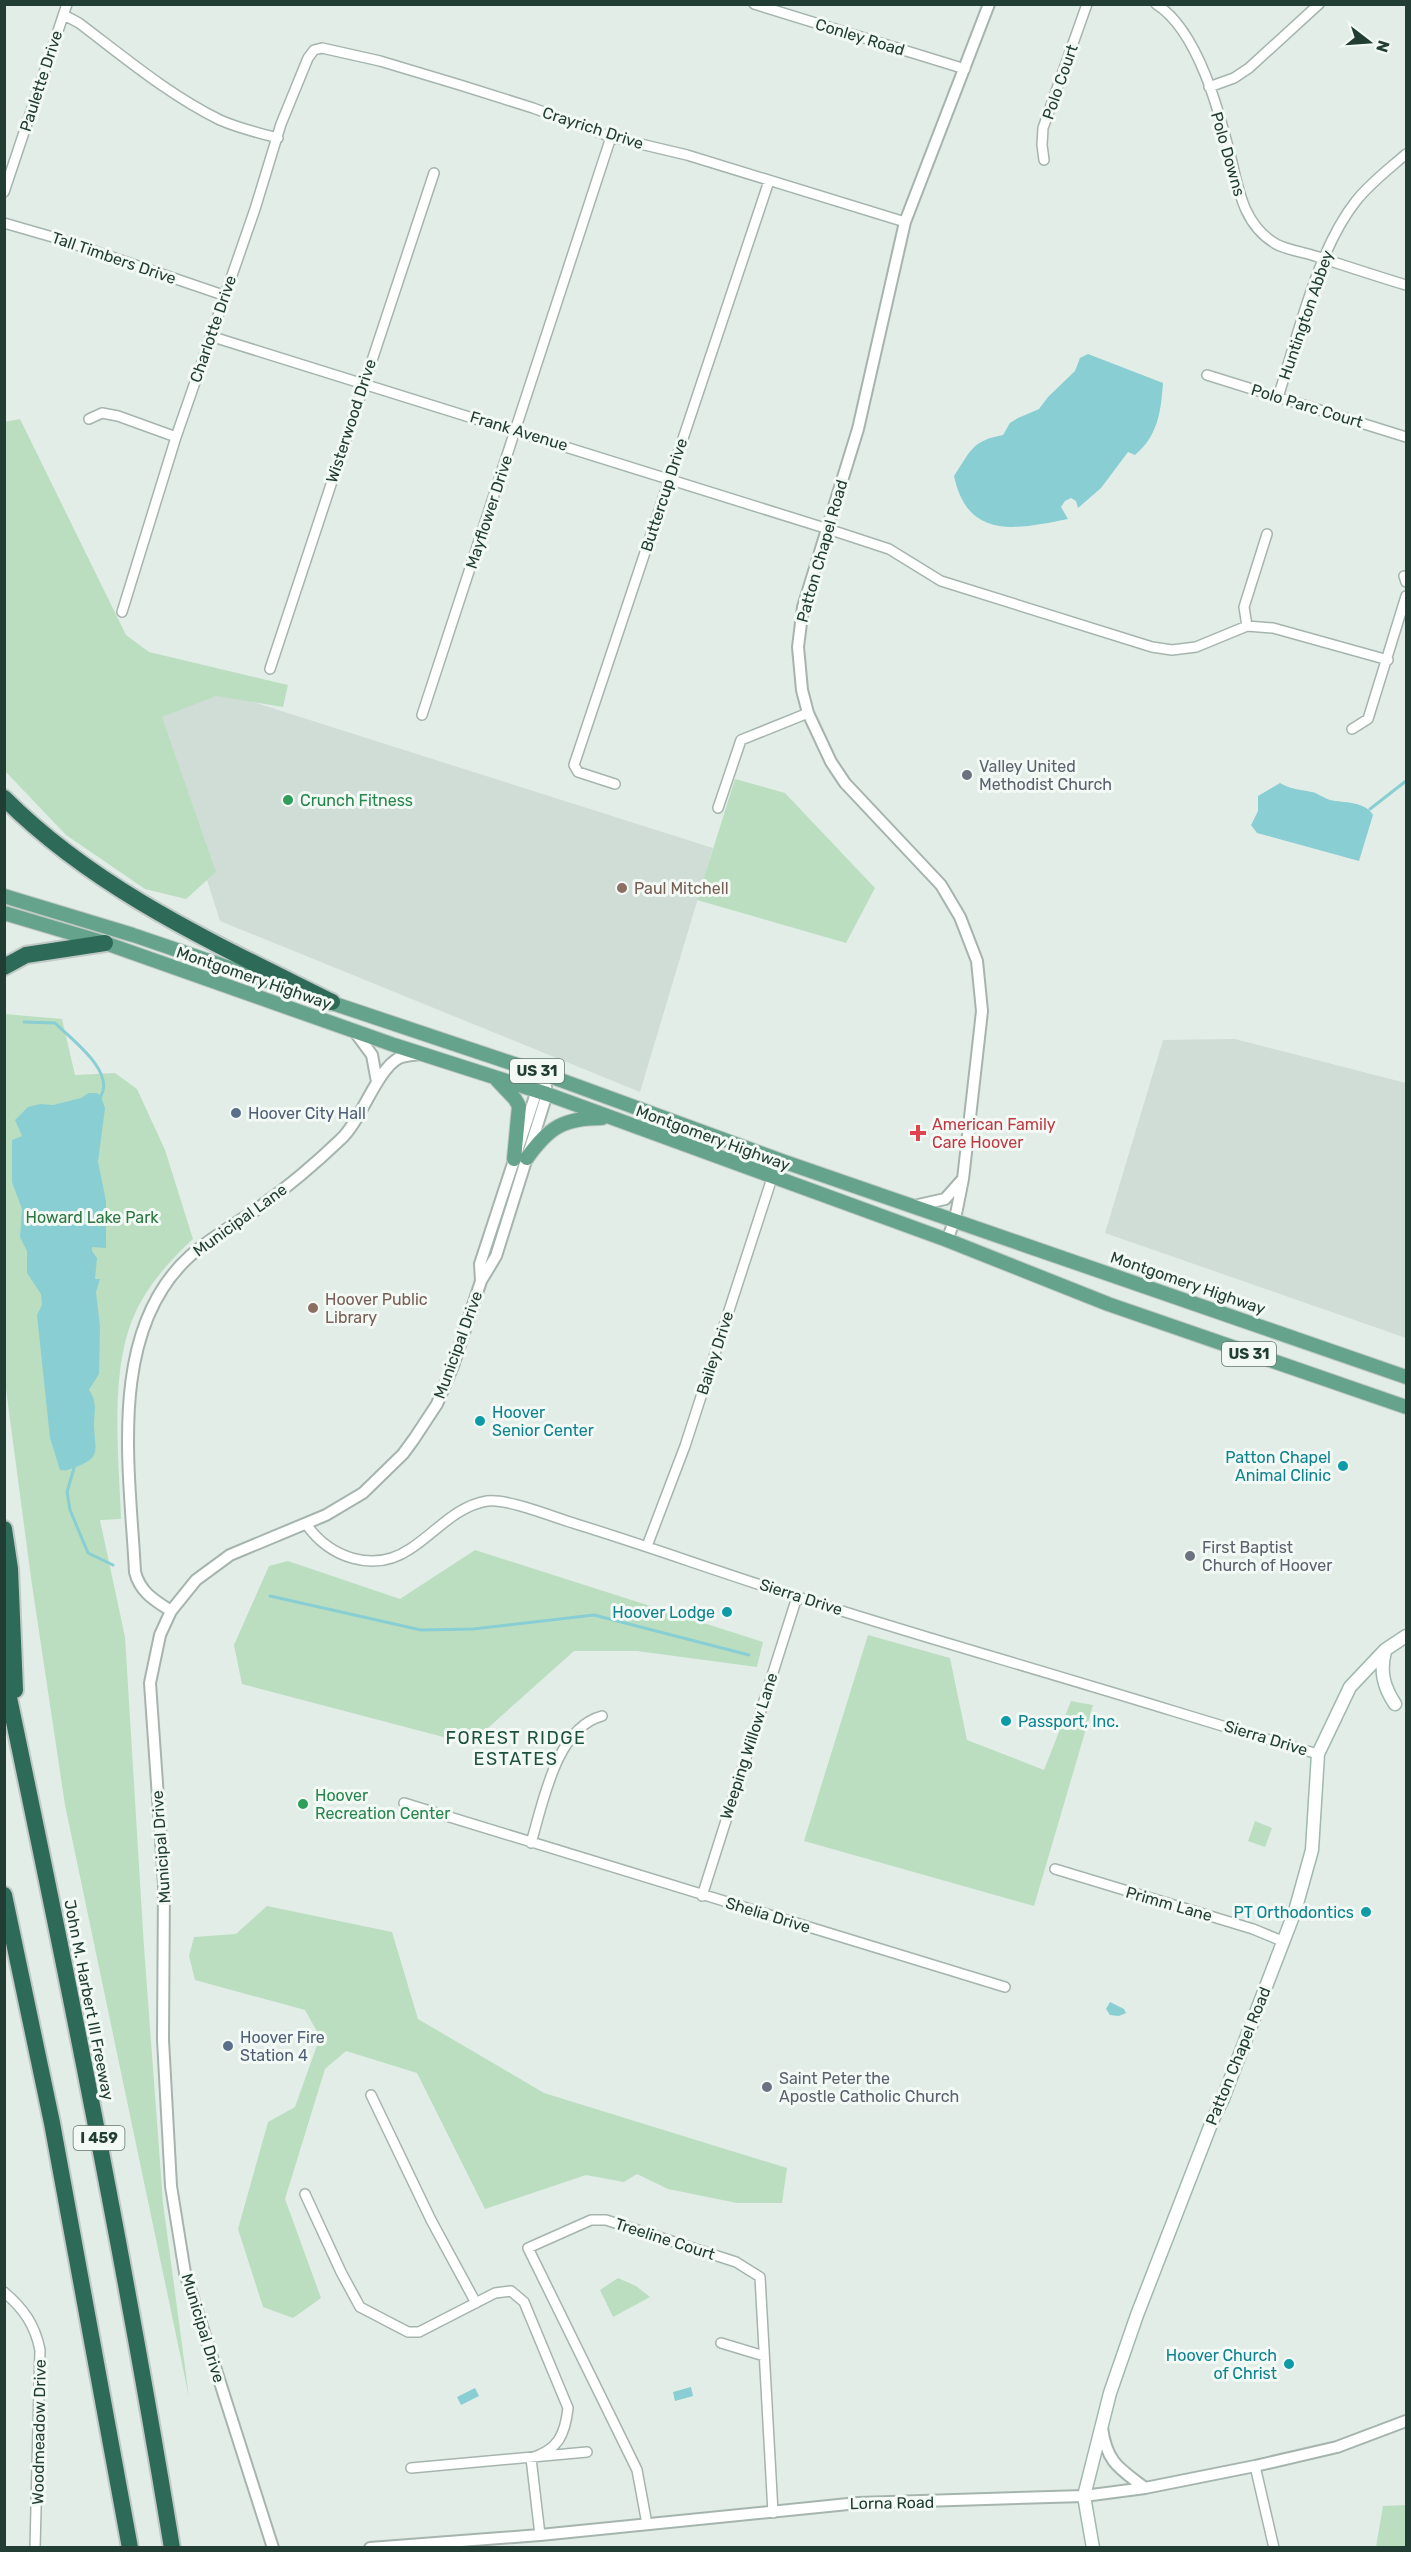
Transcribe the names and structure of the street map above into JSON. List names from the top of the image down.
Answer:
{
  "streets": {
    "highway": ["John M. Harbert III Freeway", "I 459"],
    "main road": ["Patton Chapel Road", "Montgomery Highway", "US 31"],
    "street": [
      "Conley Road",
      "Paulette Drive",
      "Polo Court",
      "Crayrich Drive",
      "Polo Downs",
      "Tall Timbers Drive",
      "Huntington Abbey",
      "Charlotte Drive",
      "Polo Parc Court",
      "Wisterwood Drive",
      "Frank Avenue",
      "Buttercup Drive",
      "Mayflower Drive",
      "Municipal Lane",
      "Municipal Drive",
      "Bailey Drive",
      "Sierra Drive",
      "Weeping Willow Lane",
      "Primm Lane",
      "Shelia Drive",
      "Treeline Court",
      "Woodmeadow Drive",
      "Lorna Road"
    ]
  },
  "crossings": [
    ["Conley Road", "Patton Chapel Road"],
    ["Crayrich Drive", "Charlotte Drive"],
    ["Crayrich Drive", "Buttercup Drive"],
    ["Crayrich Drive", "Mayflower Drive"],
    ["Crayrich Drive", "Patton Chapel Road"],
    ["Polo Downs", "Huntington Abbey"],
    ["Tall Timbers Drive", "Charlotte Drive"],
    ["Huntington Abbey", "Polo Parc Court"],
    ["Charlotte Drive", "Frank Avenue"],
    ["Wisterwood Drive", "Frank Avenue"],
    ["Frank Avenue", "Buttercup Drive"],
    ["Frank Avenue", "Mayflower Drive"],
    ["Frank Avenue", "Patton Chapel Road"],
    ["Patton Chapel Road", "Montgomery Highway"],
    ["Patton Chapel Road", "Sierra Drive"],
    ["Patton Chapel Road", "Primm Lane"],
    ["Patton Chapel Road", "Lorna Road"],
    ["Montgomery Highway", "Municipal Lane"],
    ["Montgomery Highway", "Municipal Drive"],
    ["Montgomery Highway", "Bailey Drive"],
    ["Municipal Lane", "Municipal Drive"],
    ["Municipal Drive", "Sierra Drive"],
    ["Bailey Drive", "Sierra Drive"],
    ["Sierra Drive", "Weeping Willow Lane"],
    ["Weeping Willow Lane", "Shelia Drive"],
    ["Treeline Court", "Lorna Road"]
  ],
  "districts": ["FOREST RIDGE ESTATES"],
  "parks": ["Howard Lake Park"],
  "places": {
    "other": [
      "Valley United Methodist Church",
      "Crunch Fitness",
      "Paul Mitchell",
      "Hoover City Hall",
      "Hoover Public Library",
      "Hoover Senior Center",
      "Patton Chapel Animal Clinic",
      "First Baptist Church of Hoover",
      "Hoover Lodge",
      "Passport, Inc.",
      "Hoover Recreation Center",
      "PT Orthodontics",
      "Hoover Fire Station 4",
      "Saint Peter the Apostle Catholic Church",
      "Hoover Church of Christ"
    ],
    "health": ["American Family Care Hoover"]
  },
  "north": "right"
}
